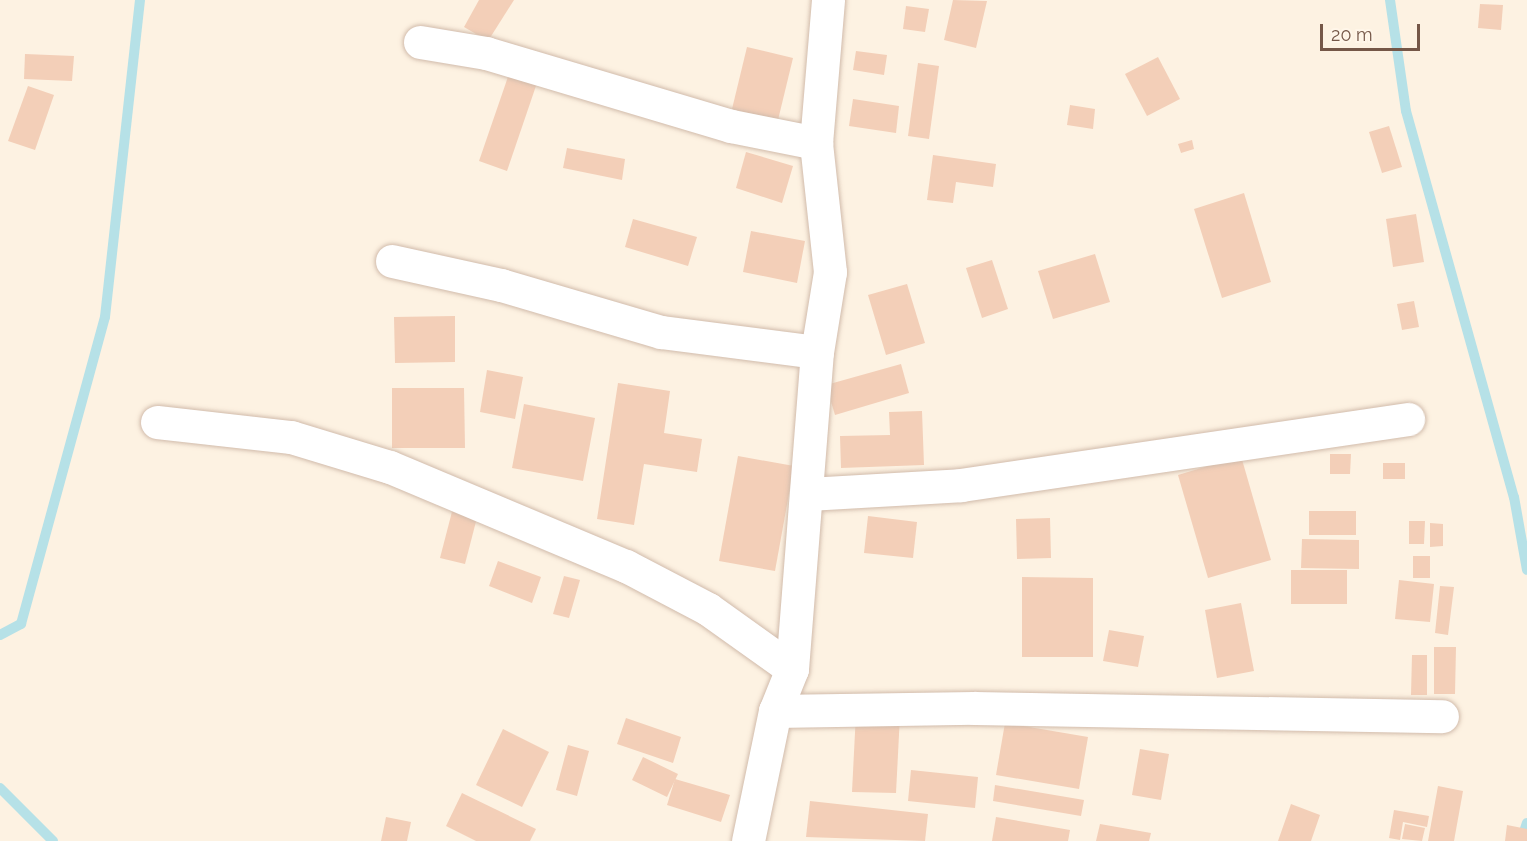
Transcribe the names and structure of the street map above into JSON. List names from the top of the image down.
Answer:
{
  "scale_bar": "20 m"
}
